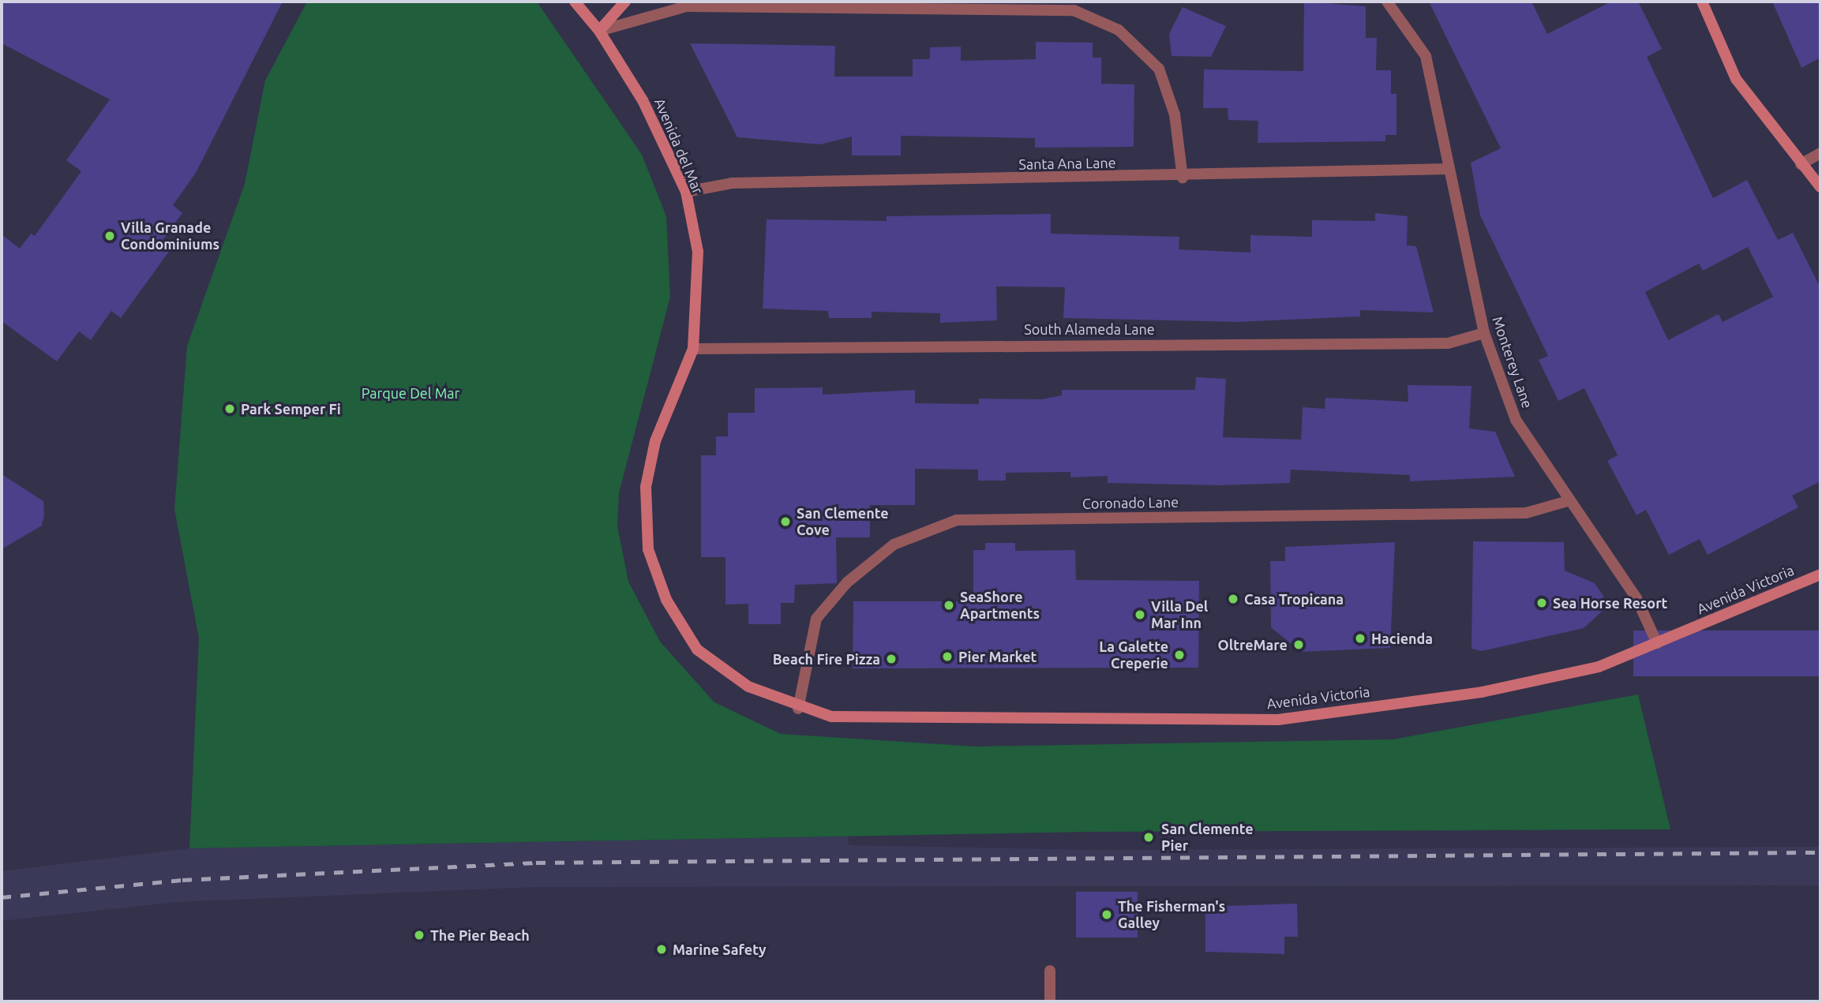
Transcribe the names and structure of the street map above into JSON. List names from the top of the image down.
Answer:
{
  "streets": {
    "main road": ["Avenida del Mar", "Avenida Victoria"],
    "street": [
      "Santa Ana Lane",
      "South Alameda Lane",
      "Monterey Lane",
      "Coronado Lane"
    ]
  },
  "crossings": [
    ["Avenida del Mar", "Santa Ana Lane"],
    ["Avenida del Mar", "South Alameda Lane"],
    ["Avenida del Mar", "Coronado Lane"],
    ["Avenida del Mar", "Avenida Victoria"],
    ["Santa Ana Lane", "Monterey Lane"],
    ["South Alameda Lane", "Monterey Lane"],
    ["Monterey Lane", "Coronado Lane"],
    ["Monterey Lane", "Avenida Victoria"],
    ["Coronado Lane", "Avenida Victoria"]
  ],
  "parks": ["Parque Del Mar"],
  "places": [
    "Villa Granade Condominiums",
    "Park Semper Fi",
    "San Clemente Cove",
    "Casa Tropicana",
    "Sea Horse Resort",
    "SeaShore Apartments",
    "Villa Del Mar Inn",
    "Hacienda",
    "OltreMare",
    "La Galette Creperie",
    "Pier Market",
    "Beach Fire Pizza",
    "San Clemente Pier",
    "The Fisherman's Galley",
    "The Pier Beach",
    "Marine Safety"
  ]
}
